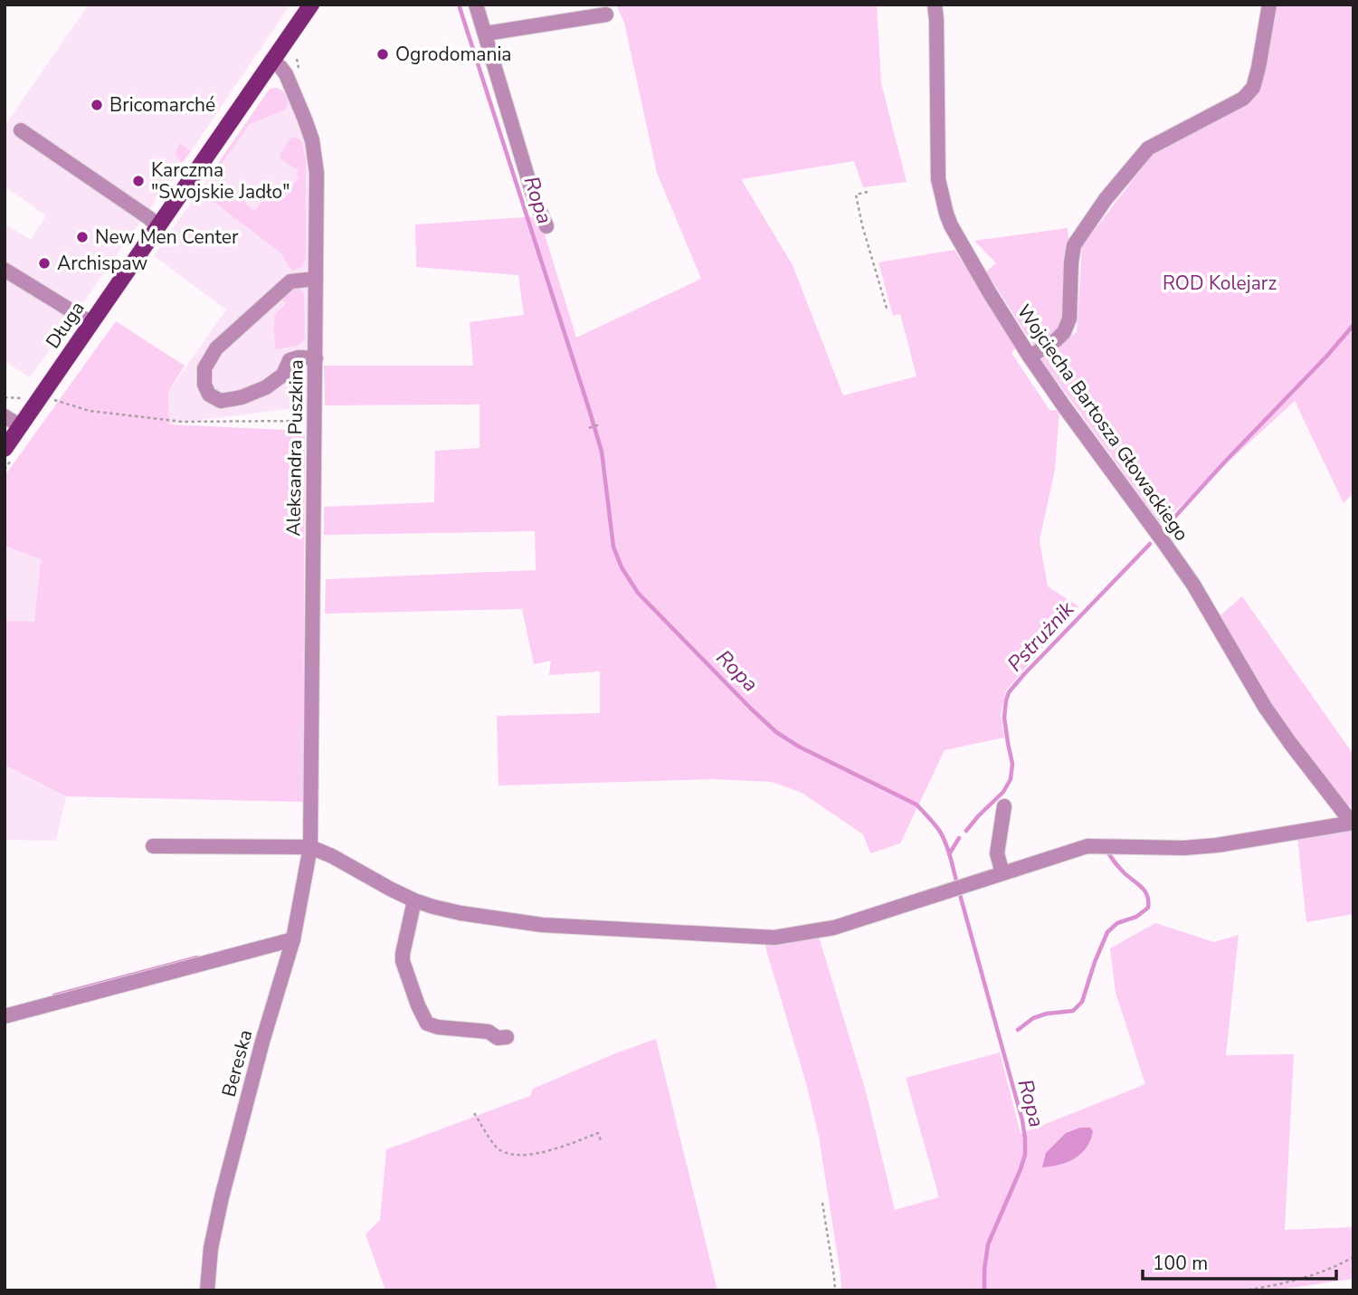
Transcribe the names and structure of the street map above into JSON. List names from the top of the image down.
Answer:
{
  "streets": {
    "main road": ["Długa"],
    "street": ["Wojciecha Bartosza Głowackiego", "Aleksandra Puszkina", "Bereska"]
  },
  "crossings": [
    ["Długa", "Aleksandra Puszkina"],
    ["Aleksandra Puszkina", "Bereska"]
  ],
  "water": ["Ropa", "Pstrużnik"],
  "parks": ["ROD Kolejarz"],
  "places": [
    "Ogrodomania",
    "Bricomarché",
    "Karczma \"Swojskie Jadło\"",
    "New Men Center",
    "Archispaw"
  ],
  "scale_bar": "100 m"
}
